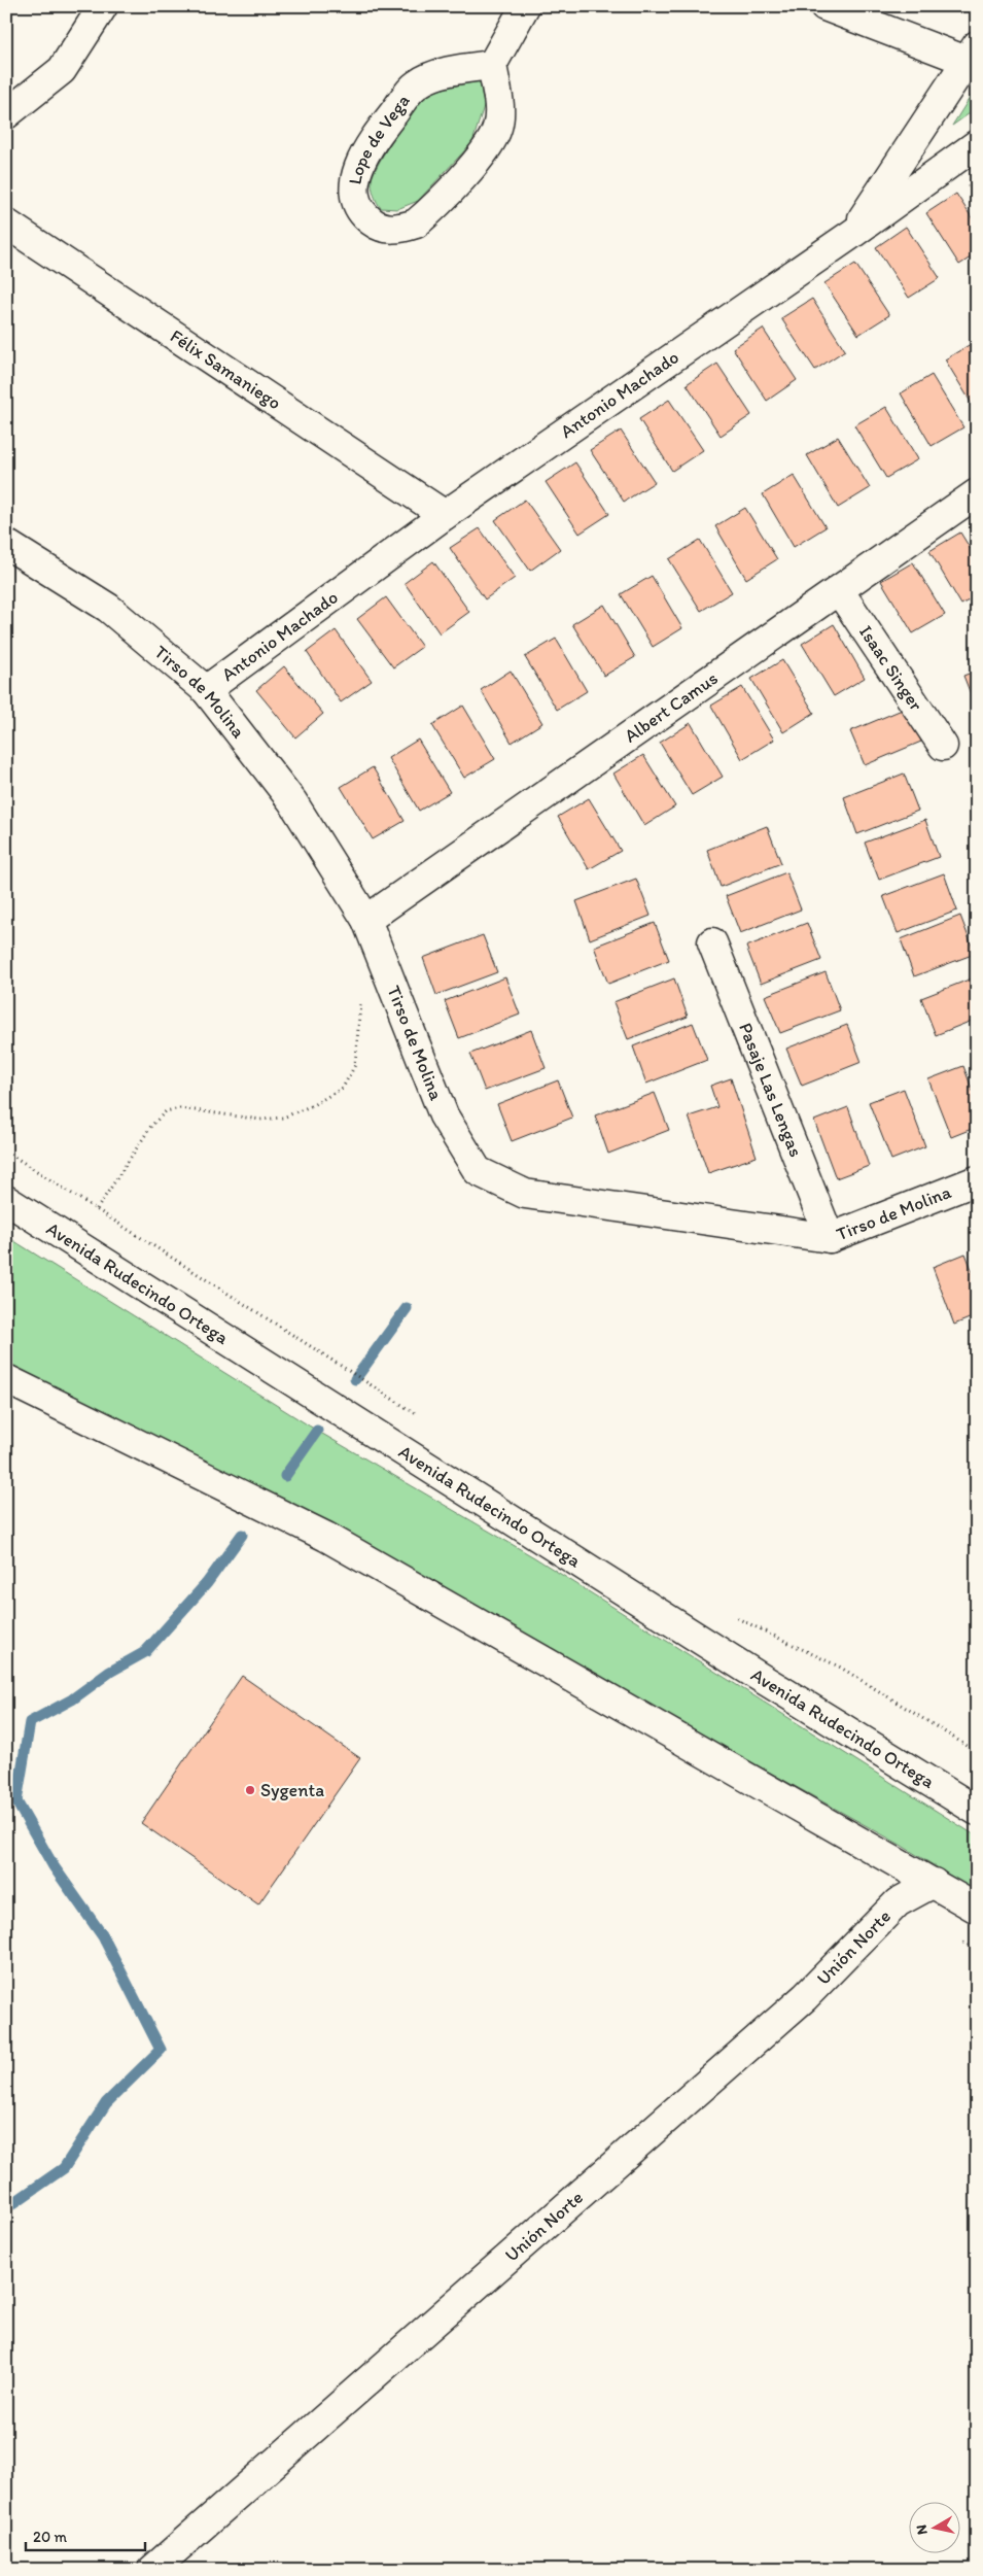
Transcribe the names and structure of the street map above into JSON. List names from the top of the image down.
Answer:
{
  "streets": {
    "street": [
      "Lope de Vega",
      "Félix Samaniego",
      "Antonio Machado",
      "Isaac Singer",
      "Tirso de Molina",
      "Albert Camus",
      "Pasaje Las Lengas",
      "Avenida Rudecindo Ortega",
      "Unión Norte"
    ]
  },
  "crossings": [
    ["Félix Samaniego", "Antonio Machado"],
    ["Antonio Machado", "Tirso de Molina"],
    ["Isaac Singer", "Albert Camus"],
    ["Tirso de Molina", "Albert Camus"],
    ["Tirso de Molina", "Pasaje Las Lengas"]
  ],
  "places": ["Sygenta"],
  "scale_bar": "20 m",
  "north": "left"
}
